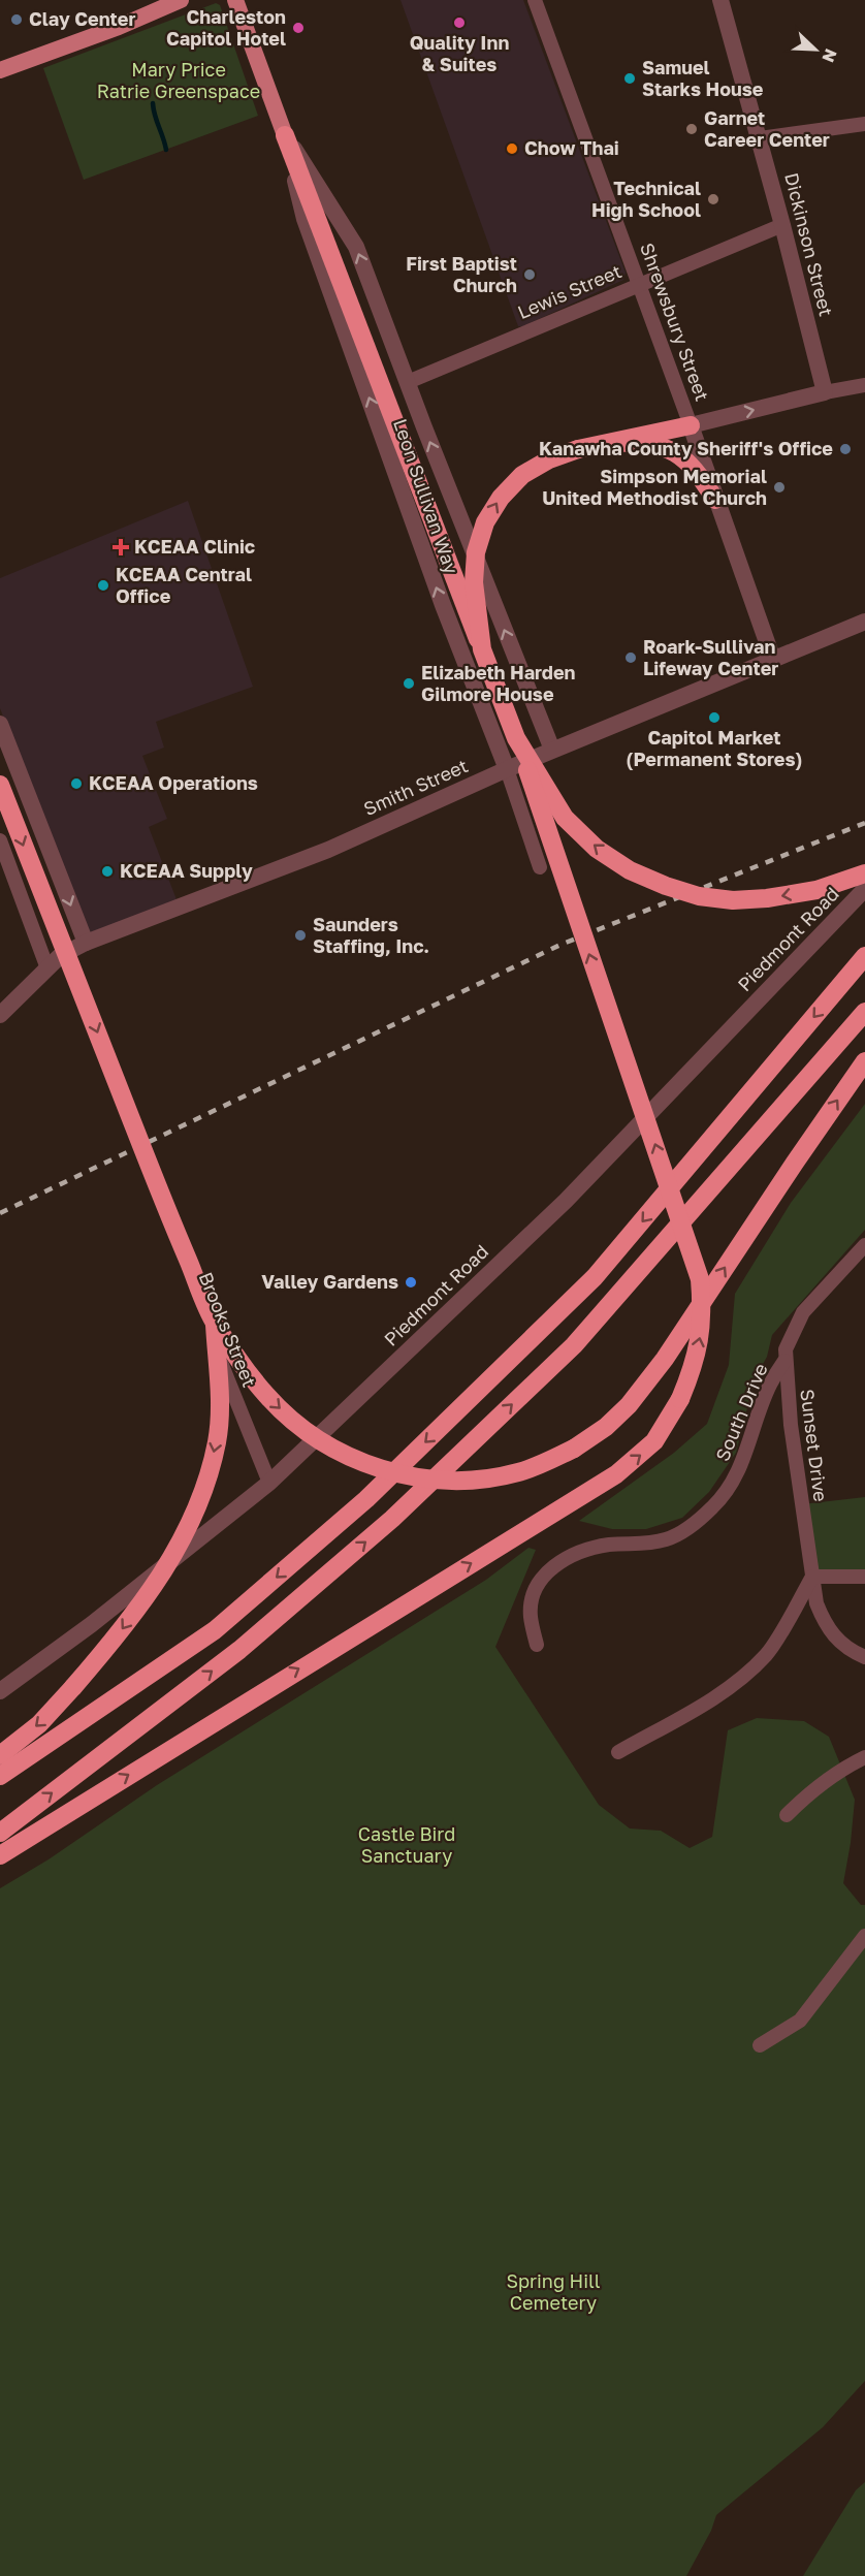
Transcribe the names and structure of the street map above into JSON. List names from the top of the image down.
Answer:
{
  "streets": {
    "main road": ["Leon Sullivan Way"],
    "street": [
      "Dickinson Street",
      "Lewis Street",
      "Shrewsbury Street",
      "Smith Street",
      "Piedmont Road",
      "Brooks Street",
      "South Drive",
      "Sunset Drive"
    ]
  },
  "crossings": [
    ["Dickinson Street", "Lewis Street"],
    ["Lewis Street", "Shrewsbury Street"],
    ["Lewis Street", "Leon Sullivan Way"],
    ["Shrewsbury Street", "Smith Street"],
    ["Leon Sullivan Way", "Smith Street"],
    ["Piedmont Road", "Brooks Street"],
    ["South Drive", "Sunset Drive"]
  ],
  "one_way": ["Leon Sullivan Way"],
  "parks": ["Mary Price Ratrie Greenspace", "Castle Bird Sanctuary", "Spring Hill Cemetery"],
  "places": {
    "other": [
      "Clay Center",
      "Quality Inn & Suites",
      "Charleston Capitol Hotel",
      "Samuel Starks House",
      "Garnet Career Center",
      "Chow Thai",
      "Technical High School",
      "First Baptist Church",
      "Kanawha County Sheriff's Office",
      "Simpson Memorial United Methodist Church",
      "KCEAA Central Office",
      "Roark-Sullivan Lifeway Center",
      "Elizabeth Harden Gilmore House",
      "Capitol Market (Permanent Stores)",
      "KCEAA Operations",
      "KCEAA Supply",
      "Saunders Staffing, Inc.",
      "Valley Gardens"
    ],
    "health": ["KCEAA Clinic"]
  },
  "north": "bottom right"
}
